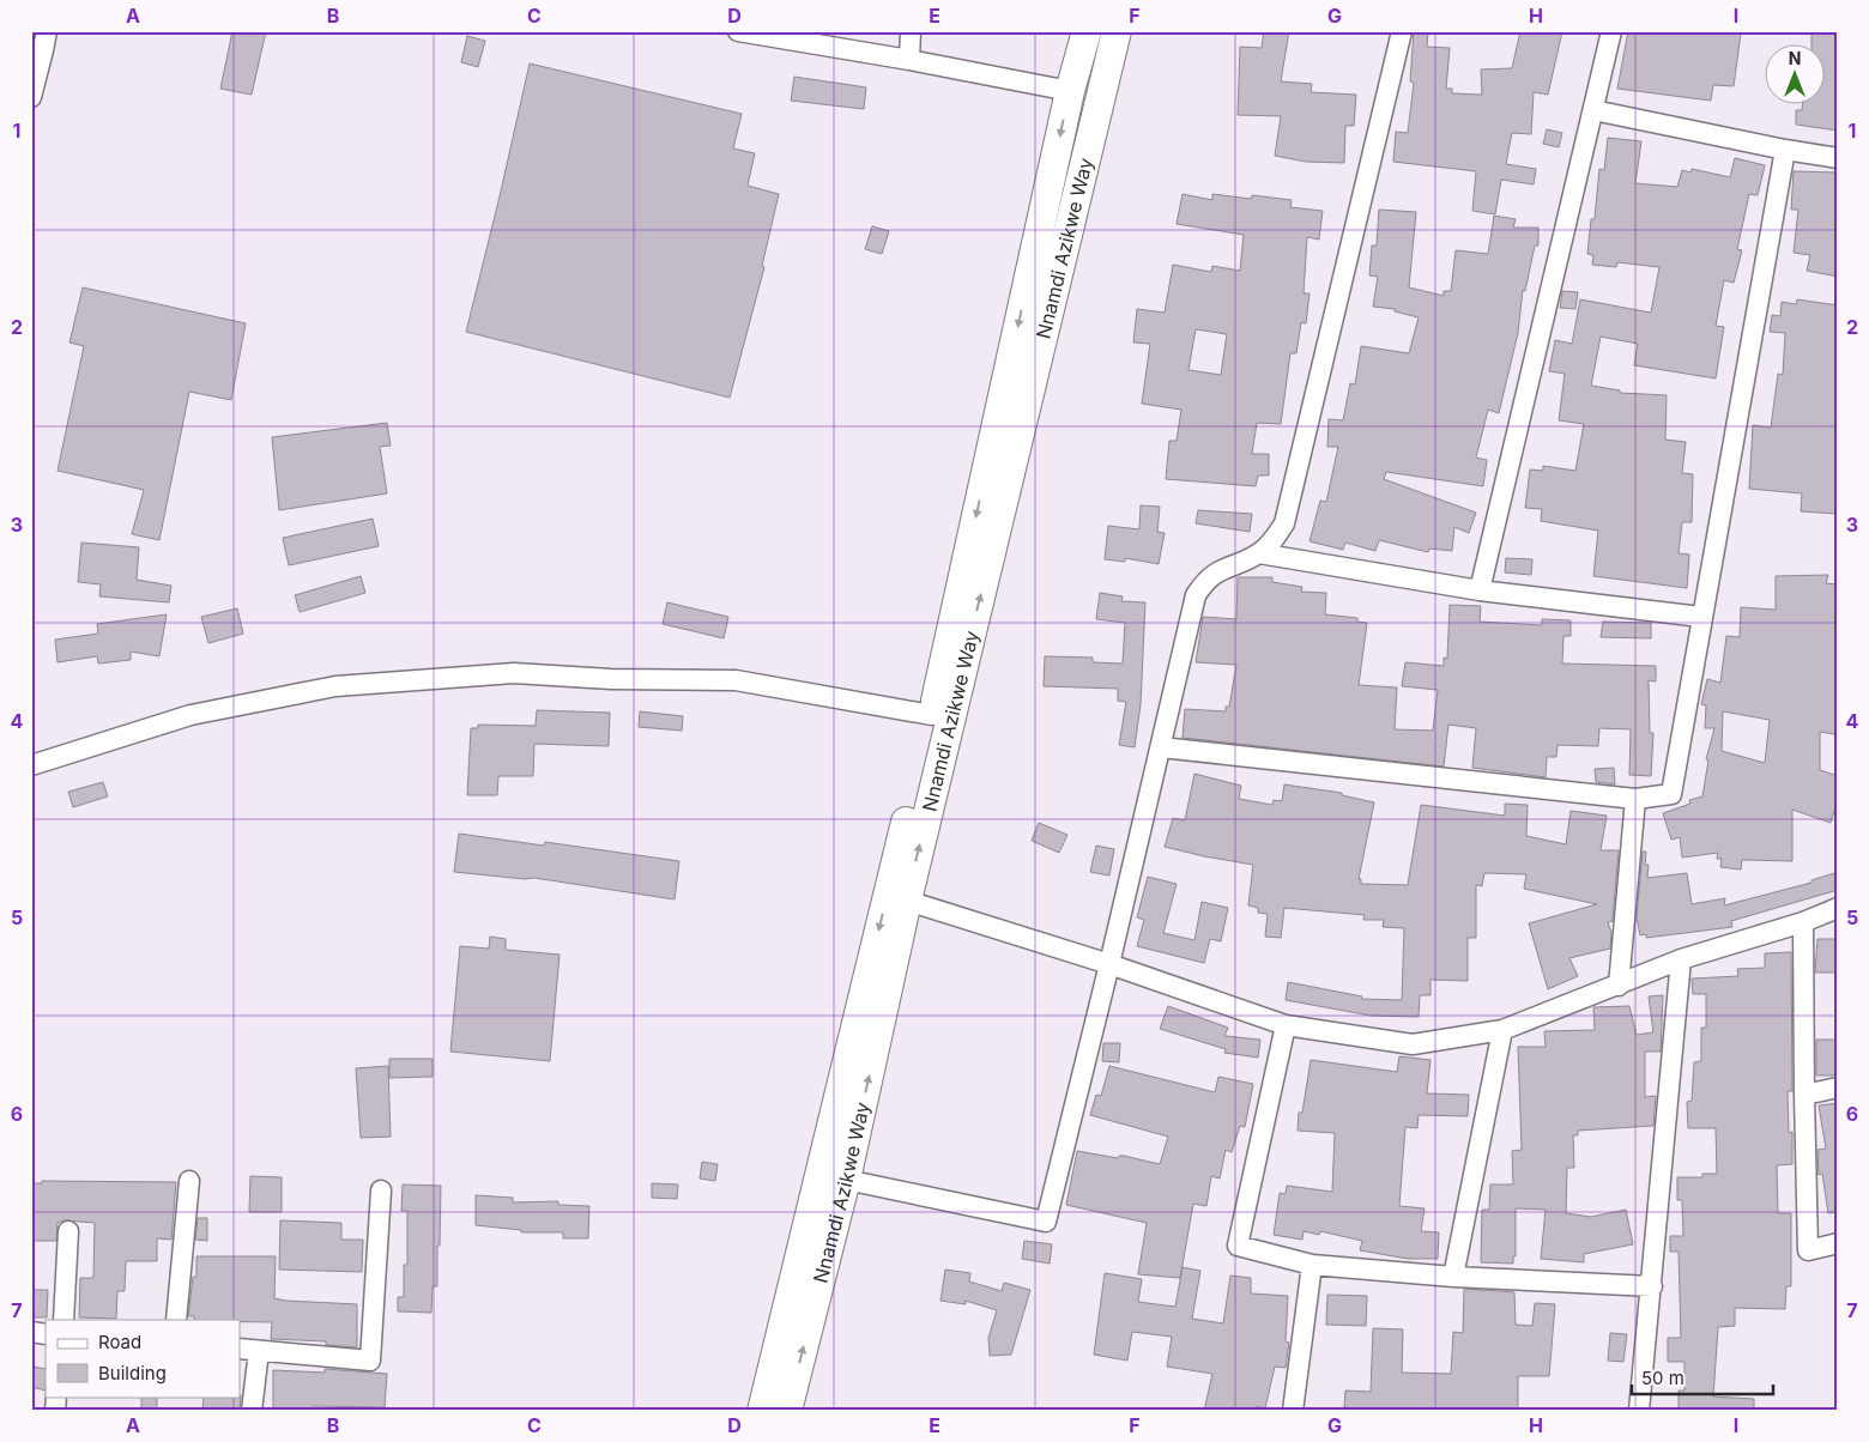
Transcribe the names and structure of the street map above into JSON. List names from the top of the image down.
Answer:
{
  "streets": {
    "highway": ["Nnamdi Azikwe Way"]
  },
  "legend": ["Road", "Building"],
  "scale_bar": "50 m",
  "north": "top",
  "grid": {
    "columns": [
      "A",
      "B",
      "C",
      "D",
      "E",
      "F",
      "G",
      "H",
      "I"
    ],
    "rows": [
      "1",
      "2",
      "3",
      "4",
      "5",
      "6",
      "7"
    ]
  }
}
